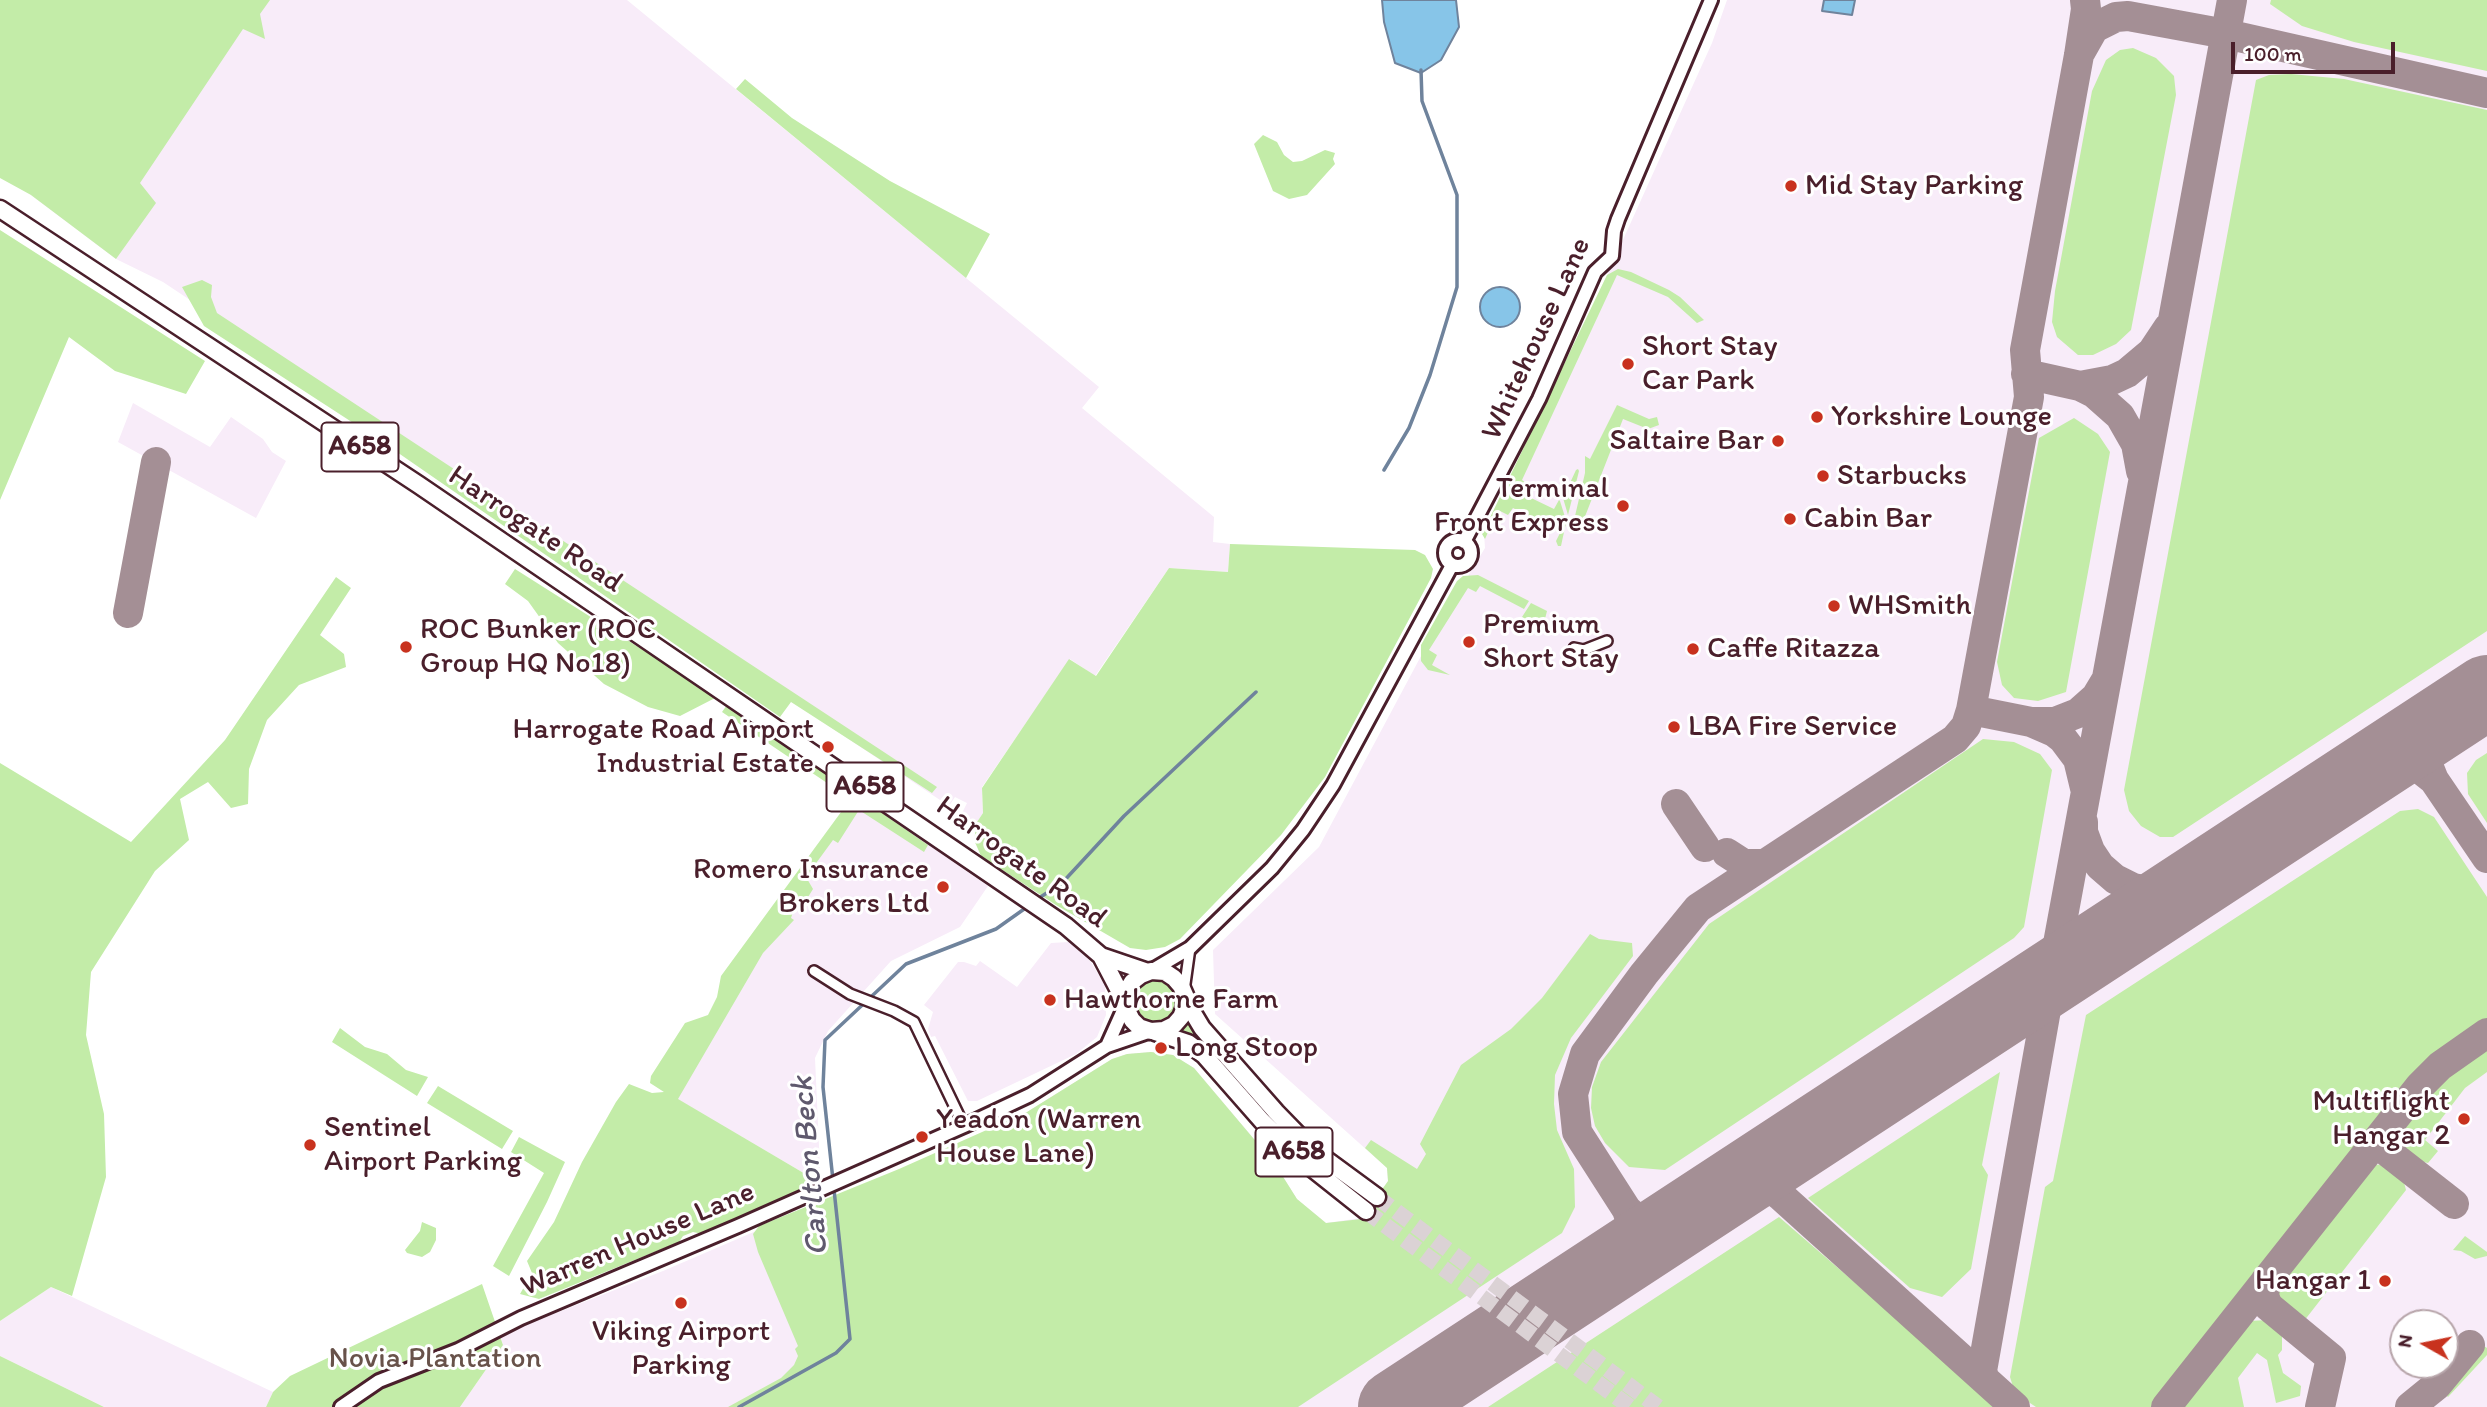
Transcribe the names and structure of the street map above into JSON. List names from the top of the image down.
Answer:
{
  "streets": {
    "highway": ["A658", "Harrogate Road"],
    "street": ["Whitehouse Lane", "Warren House Lane"]
  },
  "crossings": [
    ["A658", "Harrogate Road"],
    ["A658", "Warren House Lane"],
    ["Harrogate Road", "Warren House Lane"]
  ],
  "water": ["Carlton Beck"],
  "parks": ["Novia Plantation"],
  "places": [
    "Mid Stay Parking",
    "Short Stay Car Park",
    "Yorkshire Lounge",
    "Saltaire Bar",
    "Starbucks",
    "Terminal Front Express",
    "Cabin Bar",
    "WHSmith",
    "Premium Short Stay",
    "ROC Bunker (ROC Group HQ No18)",
    "Caffe Ritazza",
    "LBA Fire Service",
    "Harrogate Road Airport Industrial Estate",
    "Romero Insurance Brokers Ltd",
    "Hawthorne Farm",
    "Long Stoop",
    "Multiflight Hangar 2",
    "Yeadon (Warren House Lane)",
    "Sentinel Airport Parking",
    "Hangar 1",
    "Viking Airport Parking"
  ],
  "scale_bar": "100 m",
  "north": "left"
}
